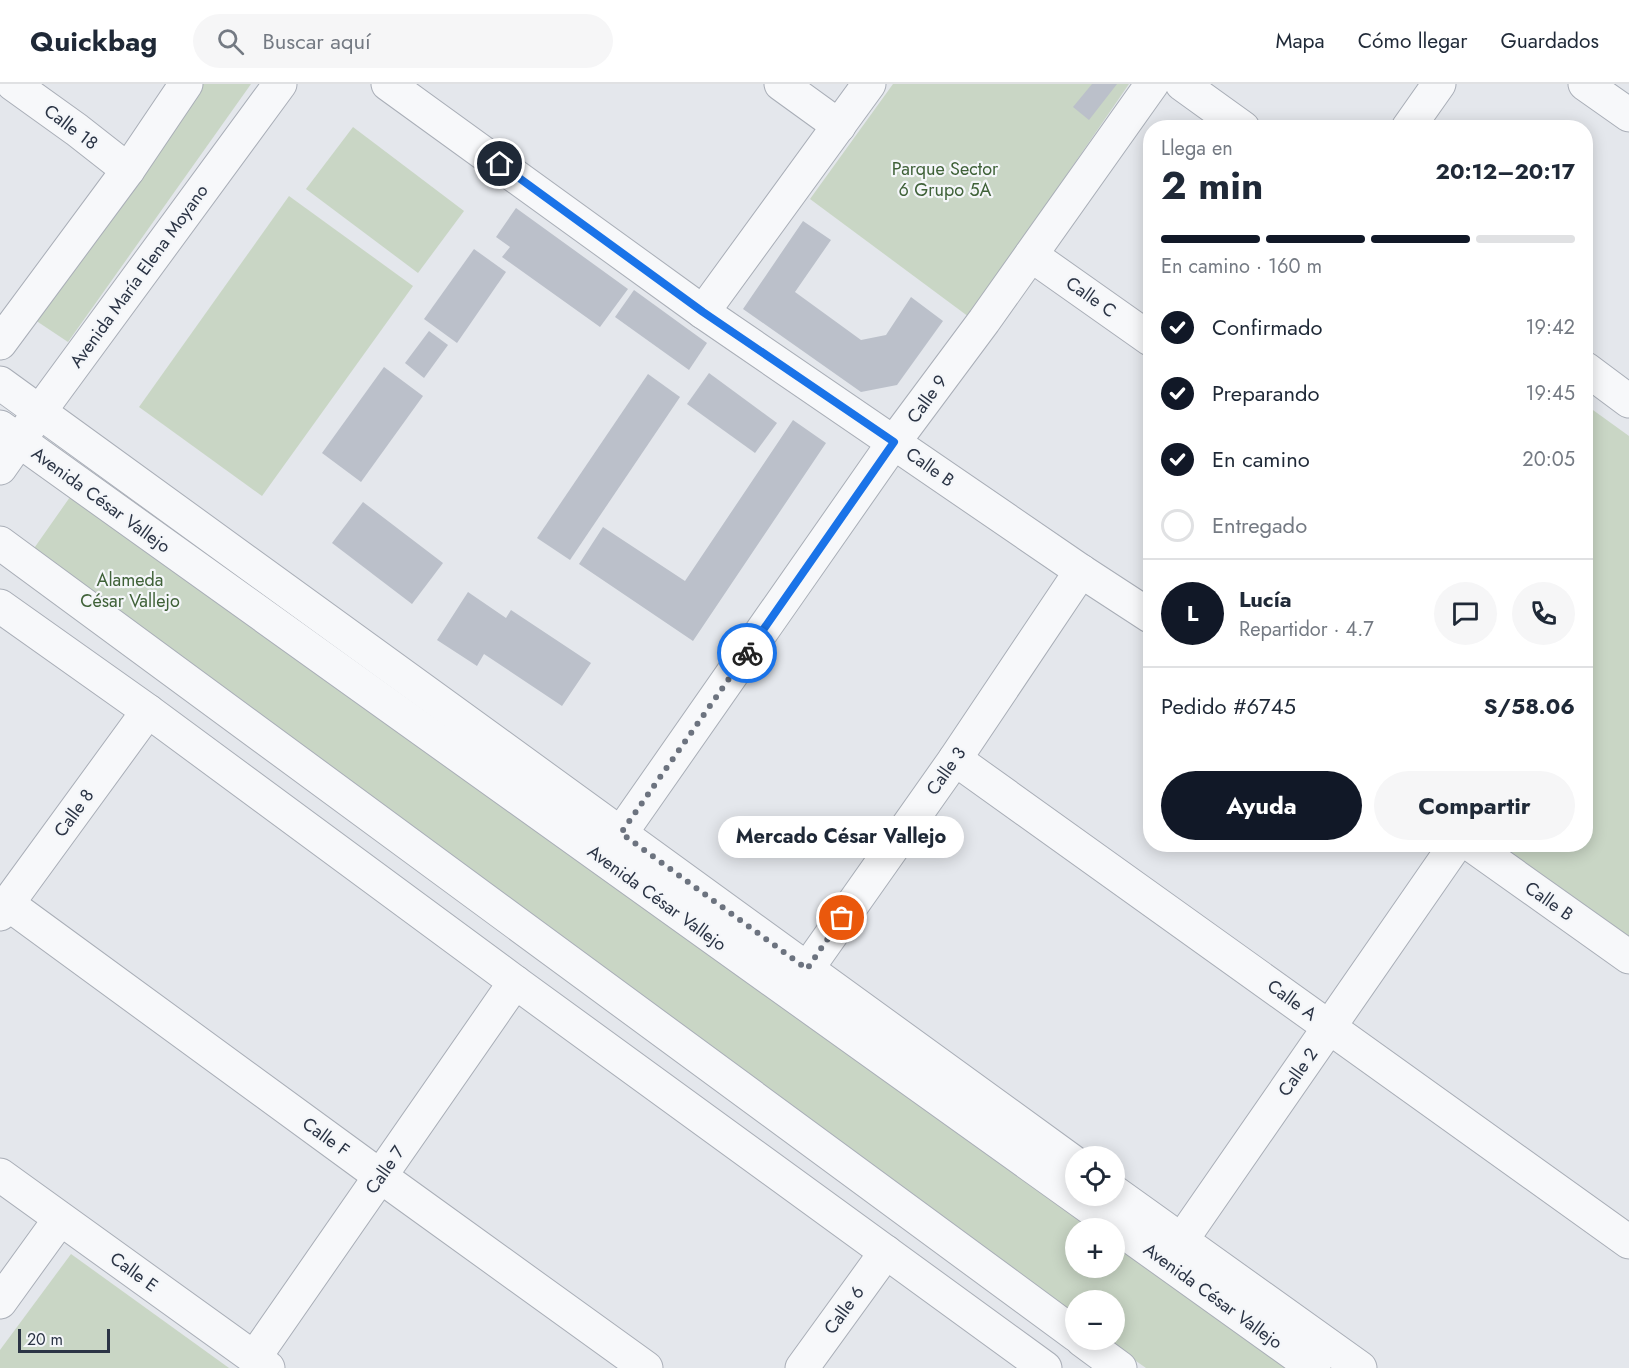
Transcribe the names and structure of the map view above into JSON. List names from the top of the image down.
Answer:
{
  "streets": {
    "street": [
      "Calle 18",
      "Avenida María Elena Moyano",
      "Calle C",
      "Calle 9",
      "Calle B",
      "Avenida César Vallejo",
      "Calle 3",
      "Calle 8",
      "Calle A",
      "Calle 2",
      "Calle F",
      "Calle 7",
      "Calle E",
      "Calle 6"
    ]
  },
  "crossings": [
    ["Avenida María Elena Moyano", "Avenida César Vallejo"],
    ["Calle C", "Calle 9"],
    ["Calle 9", "Calle B"],
    ["Calle 9", "Avenida César Vallejo"],
    ["Calle B", "Calle 3"],
    ["Avenida César Vallejo", "Calle 3"],
    ["Avenida César Vallejo", "Calle 2"],
    ["Calle 3", "Calle A"],
    ["Calle 8", "Calle F"],
    ["Calle A", "Calle 2"],
    ["Calle F", "Calle 7"],
    ["Calle 7", "Calle E"]
  ],
  "parks": ["Parque Sector 6 Grupo 5A", "Alameda César Vallejo"],
  "places": ["Mercado César Vallejo"],
  "scale_bar": "20 m",
  "page": {
    "header": "Quickbag",
    "search": "Buscar aquí",
    "nav": ["Mapa", "Cómo llegar", "Guardados"],
    "heading": ["2 min", "Llega en", "20:12–20:17"],
    "panel": [
      "Lucía",
      "Repartidor · 4.7",
      "Pedido #6745",
      "S/58.06"
    ],
    "bar": "En camino · 160 m",
    "list": [
      ["Confirmado", "19:42"],
      ["Preparando", "19:45"],
      ["En camino", "20:05"],
      "Entregado"
    ],
    "round": "L",
    "buttons": ["Ayuda", "Compartir"],
    "bubble": "Mercado César Vallejo",
    "map_buttons": ["+", "−"],
    "scale": "20 m"
  }
}
